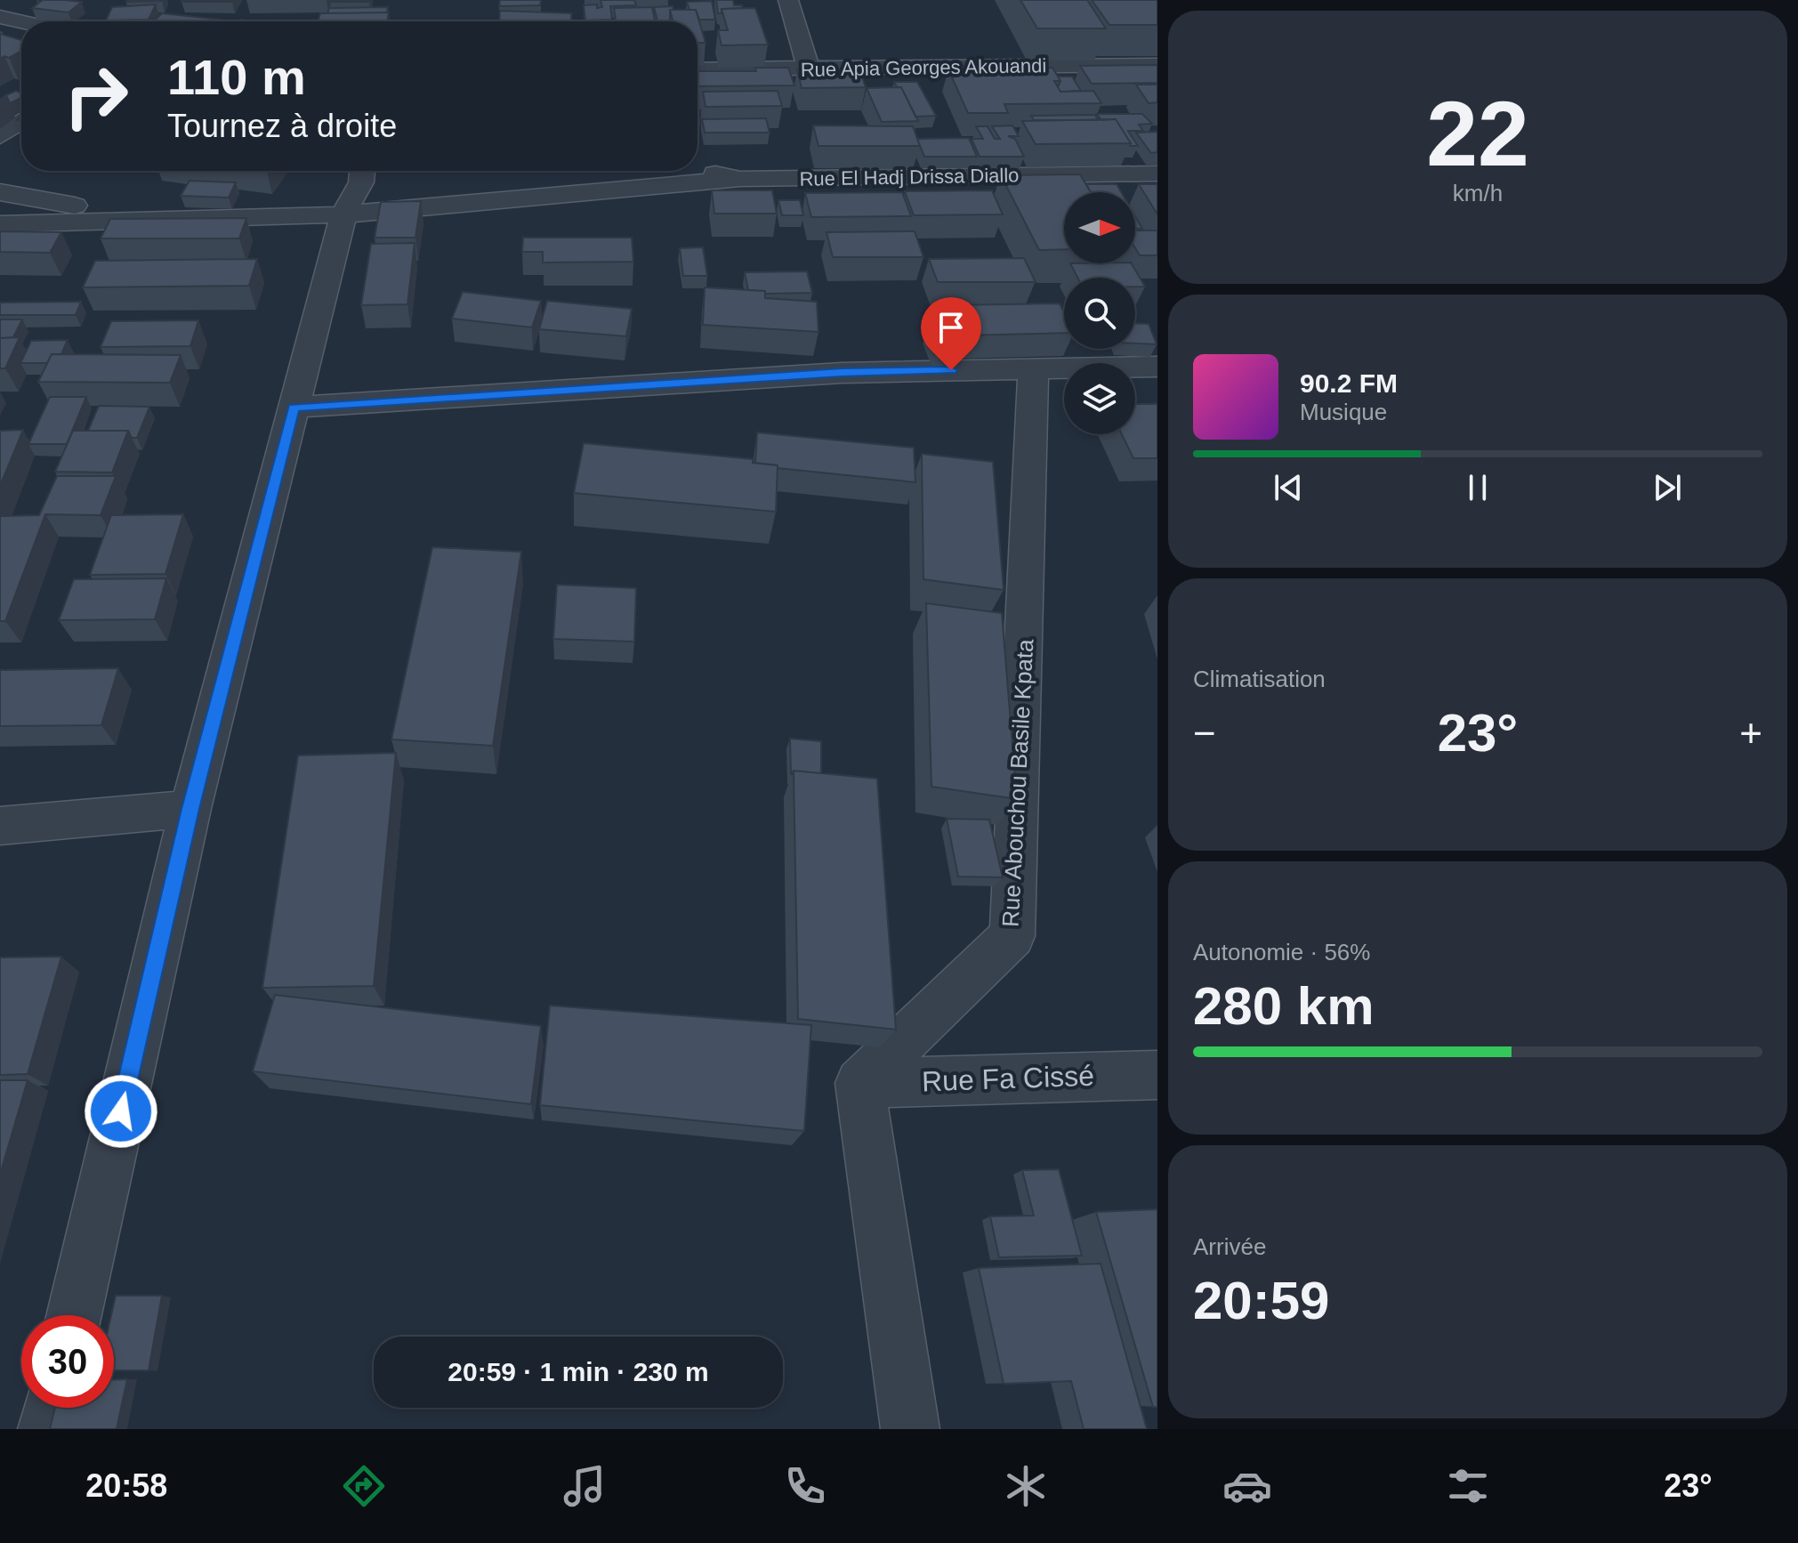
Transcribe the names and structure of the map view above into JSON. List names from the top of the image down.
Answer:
{
  "streets": {
    "street": [
      "Rue Apia Georges Akouandi",
      "Rue El Hadj Drissa Diallo",
      "Rue Abouchou Basile Kpata",
      "Rue Fa Cissé"
    ]
  },
  "crossings": [
    ["Rue Abouchou Basile Kpata", "Rue Fa Cissé"]
  ],
  "north": "right",
  "page": {
    "tile": [
      ["22", "km/h"],
      "Climatisation",
      ["Autonomie · 56%", "280 km"],
      ["Arrivée", "20:59"]
    ],
    "turn": ["110 m", "Tournez à droite"],
    "song": ["90.2 FM", "Musique"],
    "heat": ["−", "23°", "+"],
    "limit": "30",
    "trip": "20:59 · 1 min · 230 m",
    "tabs": ["20:58", "23°"]
  }
}
